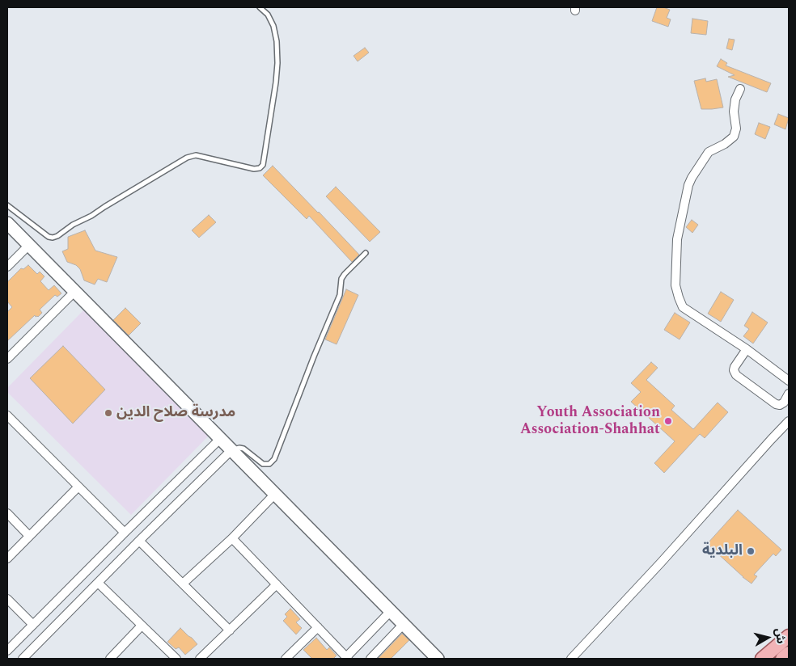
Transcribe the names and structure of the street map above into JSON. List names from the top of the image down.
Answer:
{
  "places": ["مدرسة صلاح الدين", "Youth Association Association-Shahhat", "البلدية"],
  "north": "right"
}
